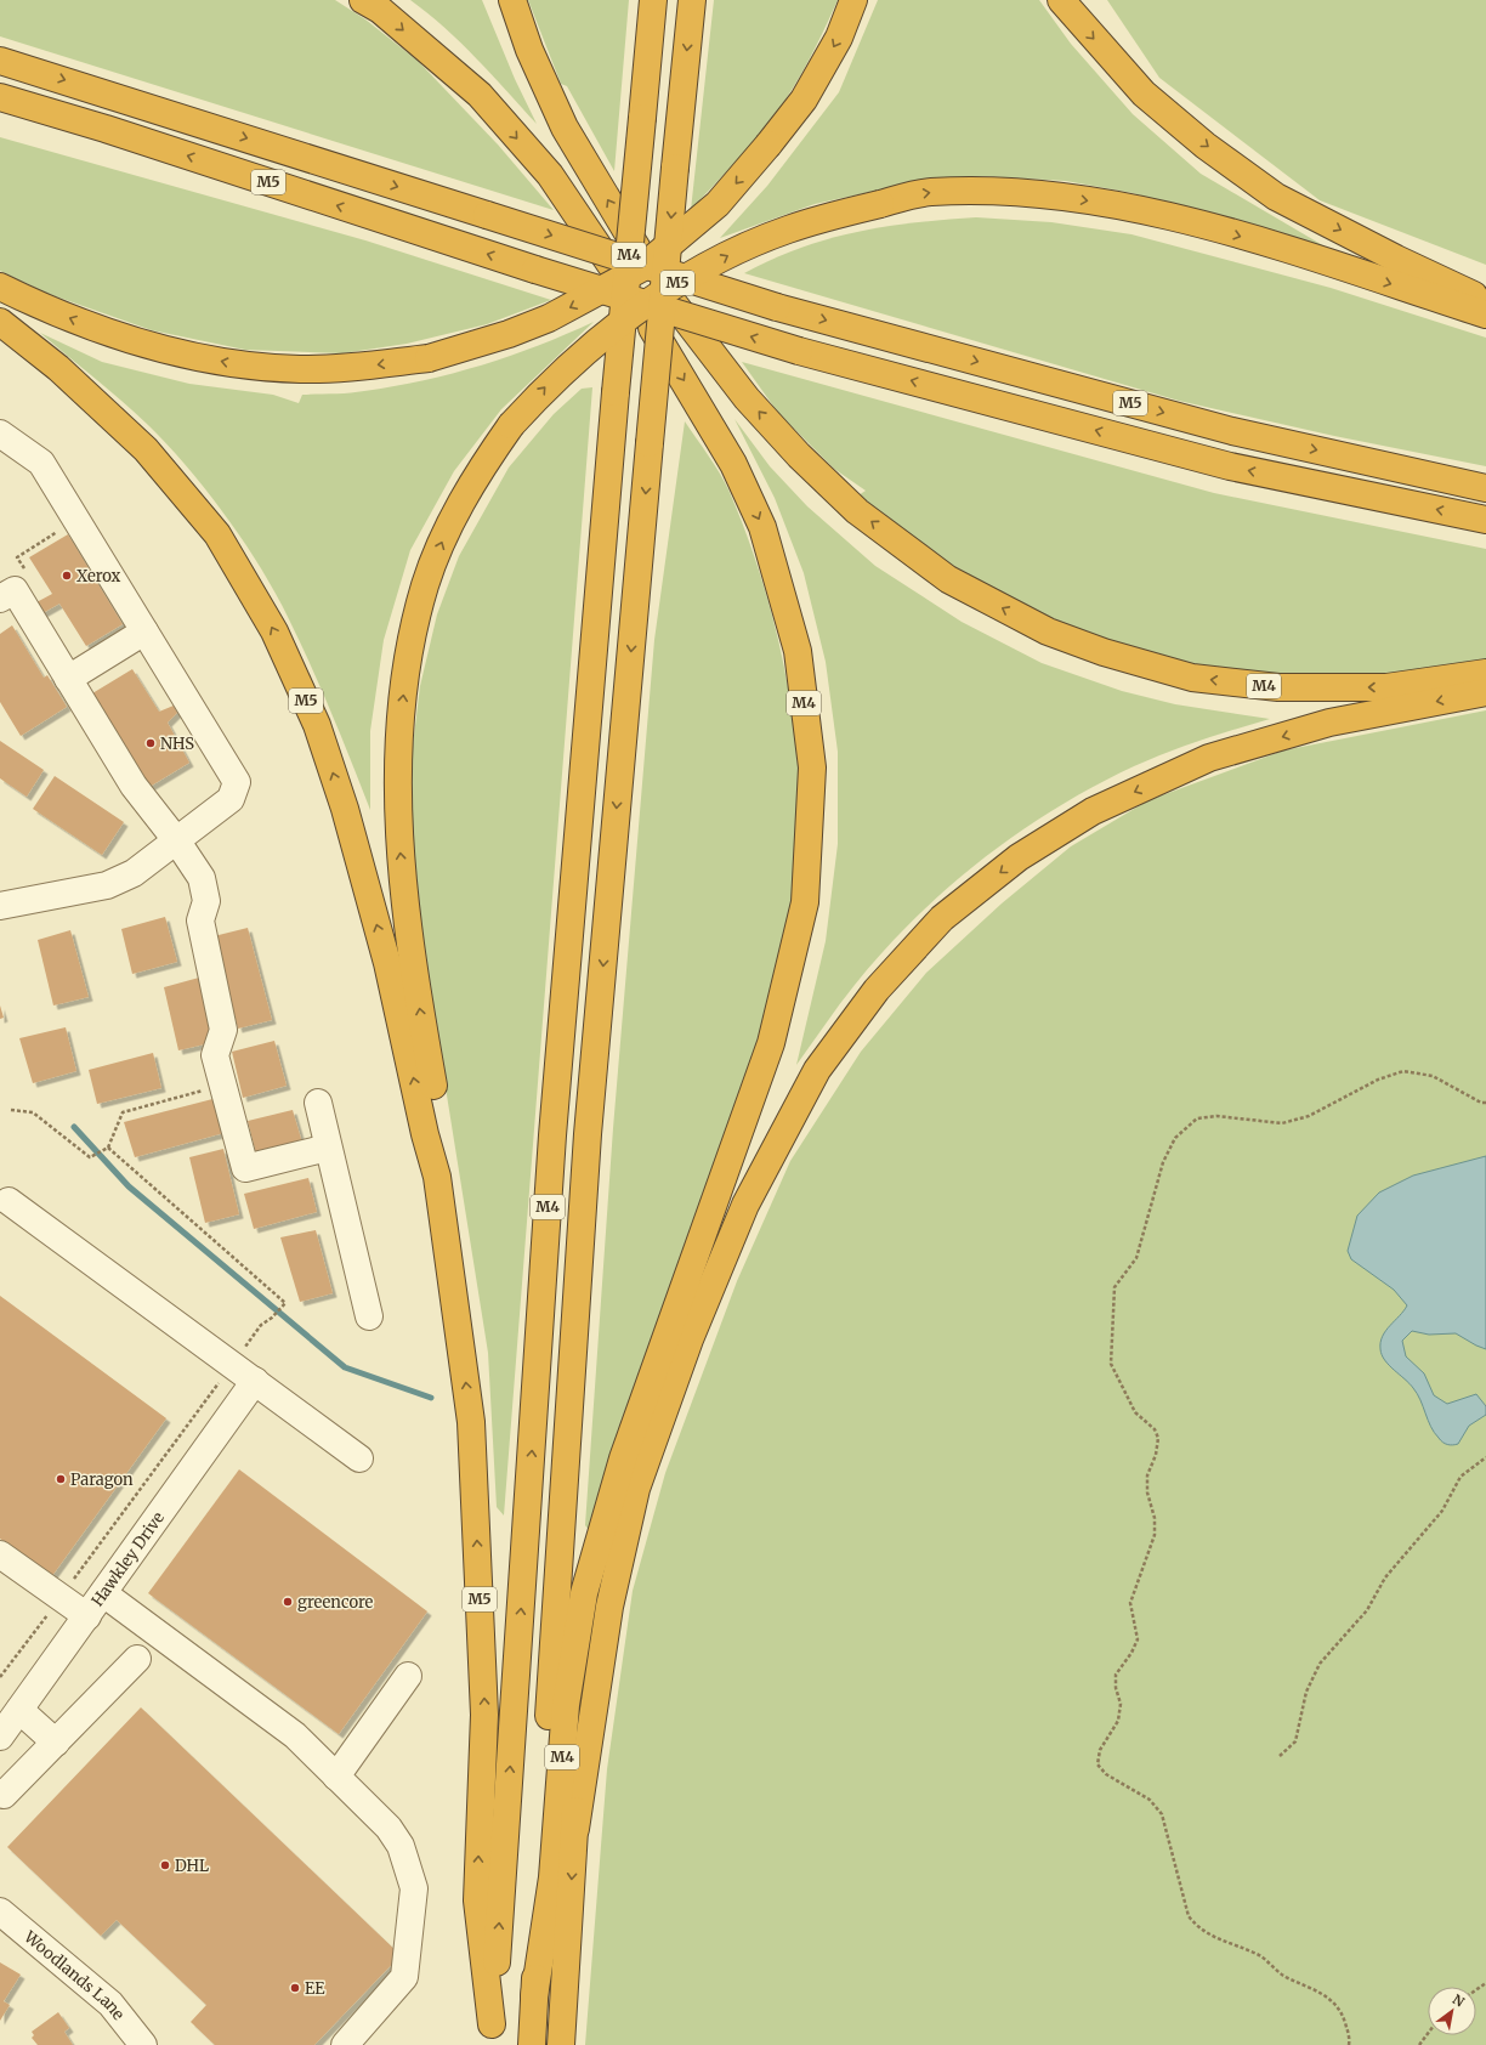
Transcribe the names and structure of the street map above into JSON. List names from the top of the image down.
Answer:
{
  "streets": {
    "highway": ["M5", "M4"],
    "street": ["Hawkley Drive", "Woodlands Lane"]
  },
  "crossings": [
    ["M5", "M4"]
  ],
  "places": [
    "Xerox",
    "NHS",
    "Paragon",
    "greencore",
    "DHL",
    "EE"
  ],
  "north": "top right"
}
